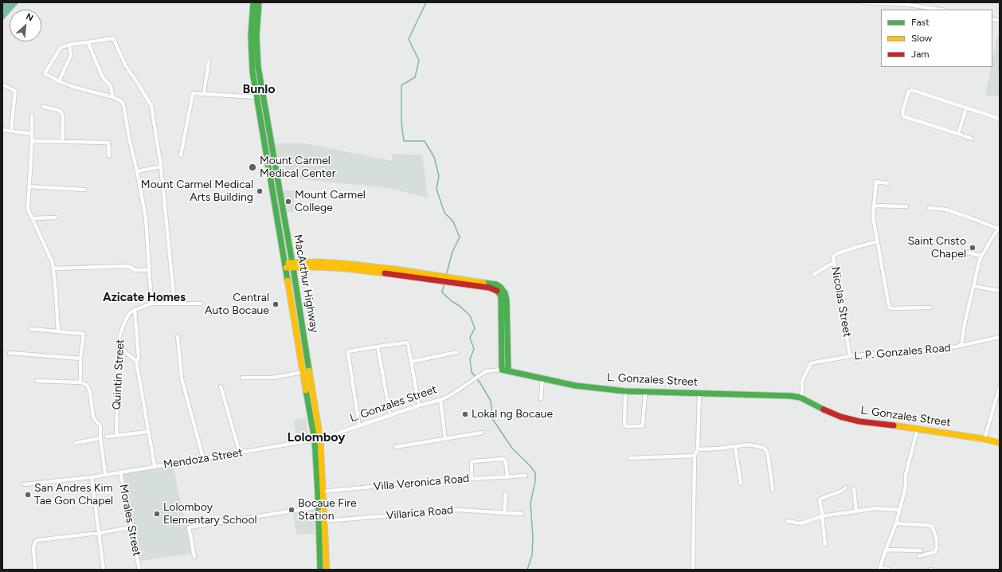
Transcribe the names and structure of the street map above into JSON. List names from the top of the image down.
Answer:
{
  "streets": {
    "main road": ["MacArthur Highway", "L. Gonzales Street"],
    "street": [
      "Nicolas Street",
      "L. P. Gonzales Road",
      "Quintin Street",
      "Mendoza Street",
      "Villa Veronica Road",
      "Villarica Road",
      "Morales Street"
    ]
  },
  "crossings": [
    ["MacArthur Highway", "L. Gonzales Street"],
    ["MacArthur Highway", "Mendoza Street"],
    ["MacArthur Highway", "Villa Veronica Road"],
    ["MacArthur Highway", "Villarica Road"],
    ["Nicolas Street", "L. P. Gonzales Road"],
    ["L. P. Gonzales Road", "L. Gonzales Street"],
    ["L. Gonzales Street", "Mendoza Street"],
    ["Mendoza Street", "Morales Street"]
  ],
  "districts": ["Bunlo", "Azicate Homes", "Lolomboy"],
  "places": [
    "Mount Carmel Medical Center",
    "Mount Carmel Medical Arts Building",
    "Mount Carmel College",
    "Saint Cristo Chapel",
    "Central Auto Bocaue",
    "Lokal ng Bocaue",
    "San Andres Kim Tae Gon Chapel",
    "Bocaue Fire Station",
    "Lolomboy Elementary School"
  ],
  "legend": ["Fast", "Slow", "Jam"],
  "north": "top right"
}
